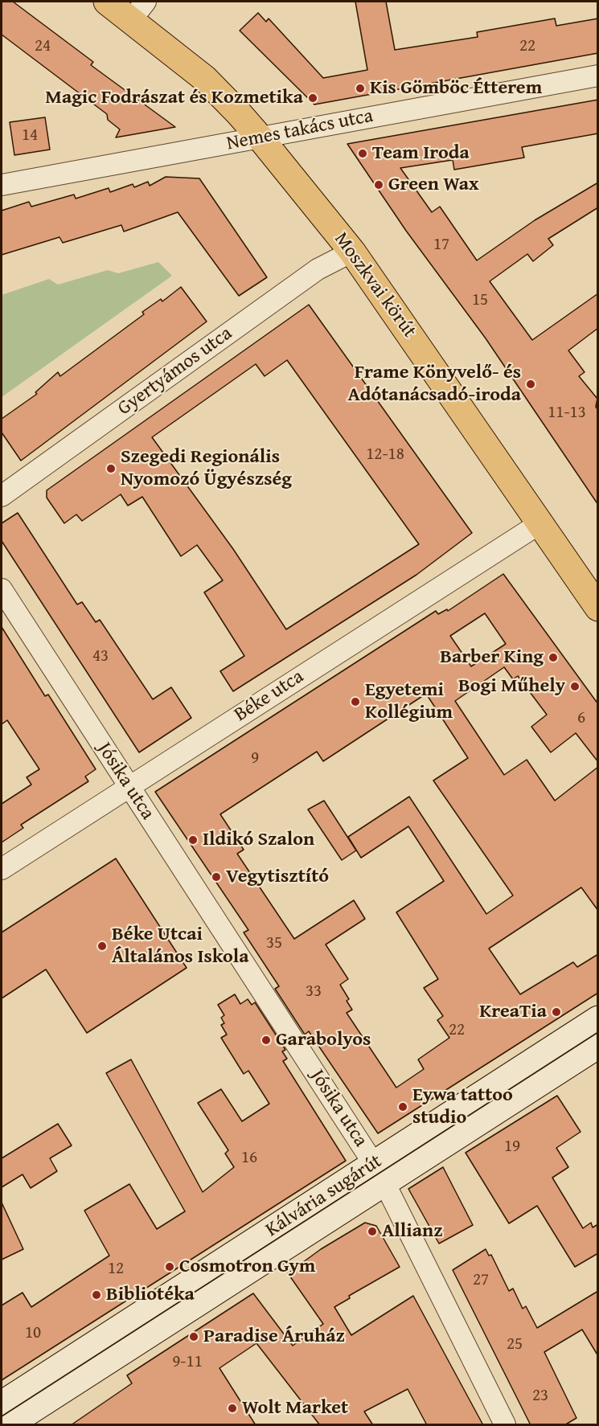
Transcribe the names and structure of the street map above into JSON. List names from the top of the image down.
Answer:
{
  "streets": {
    "main road": ["Moszkvai körút"],
    "street": [
      "Nemes takács utca",
      "Gyertyámos utca",
      "Béke utca",
      "Jósika utca",
      "Kálvária sugárút"
    ]
  },
  "crossings": [
    ["Nemes takács utca", "Moszkvai körút"],
    ["Moszkvai körút", "Gyertyámos utca"],
    ["Moszkvai körút", "Béke utca"],
    ["Béke utca", "Jósika utca"],
    ["Jósika utca", "Kálvária sugárút"]
  ],
  "places": [
    "Kis Gömböc Étterem",
    "Magic Fodrászat és Kozmetika",
    "Team Iroda",
    "Green Wax",
    "Frame Könyvelő- és Adótanácsadó-iroda",
    "Szegedi Regionális Nyomozó Ügyészség",
    "Barber King",
    "Bogi Műhely",
    "Egyetemi Kollégium",
    "Ildikó Szalon",
    "Vegytisztító",
    "Béke Utcai Általános Iskola",
    "KreaTia",
    "Garabolyos",
    "Eywa tattoo studio",
    "Allianz",
    "Cosmotron Gym",
    "Bibliotéka",
    "Paradise Áruház",
    "Wolt Market"
  ],
  "house_numbers": [
    "24",
    "22",
    "14",
    "17",
    "15",
    "11-13",
    "12-18",
    "43",
    "6",
    "9",
    "35",
    "33",
    "22",
    "19",
    "16",
    "12",
    "27",
    "10",
    "25",
    "9-11",
    "23"
  ]
}
